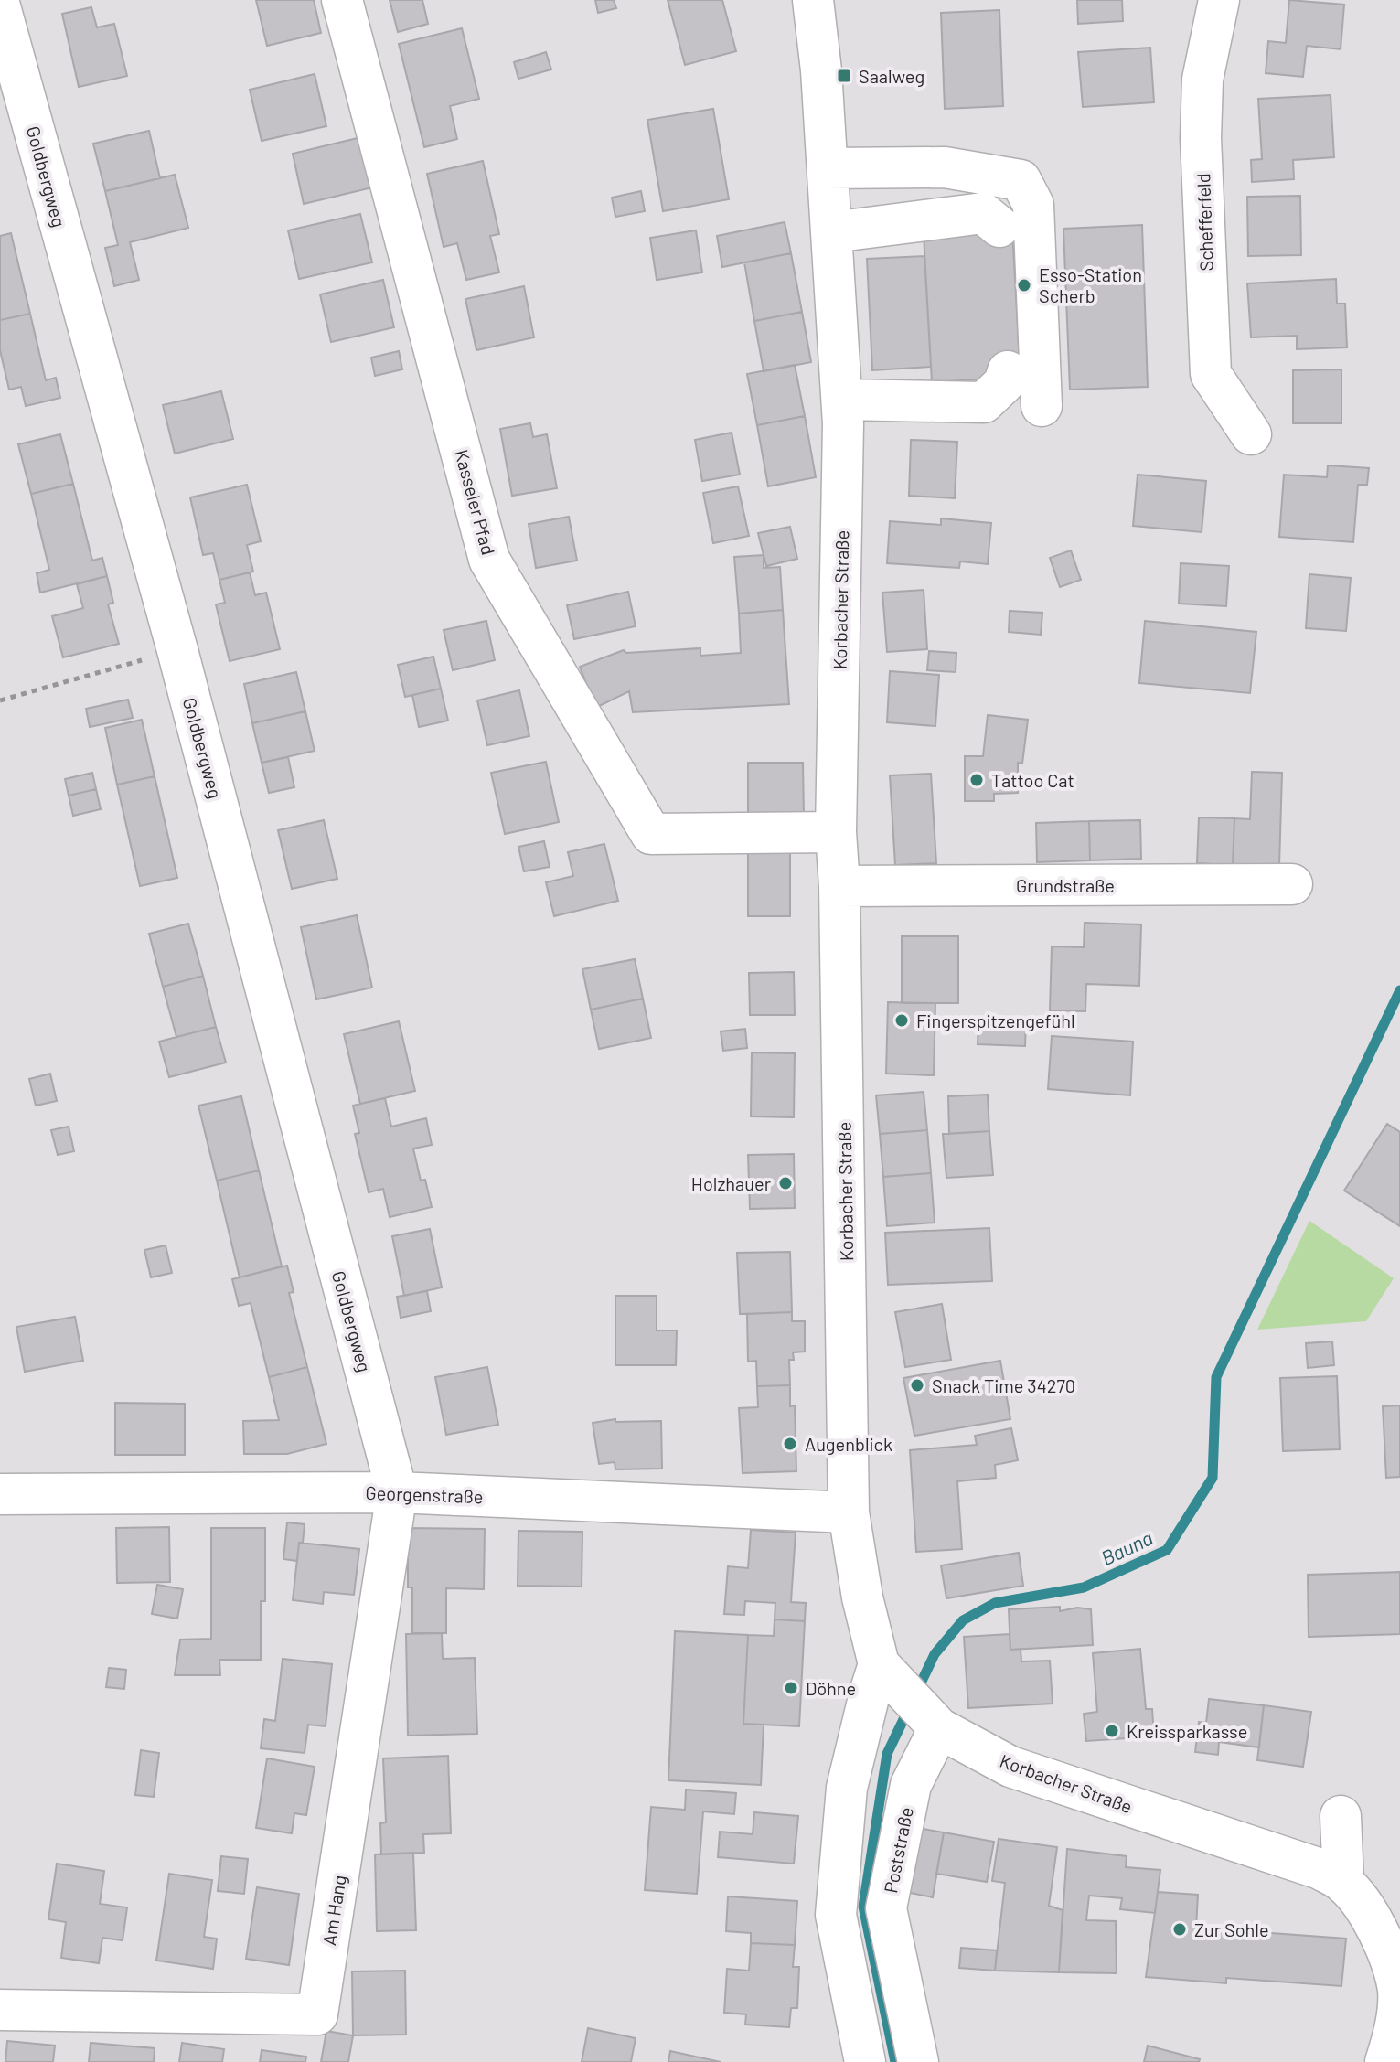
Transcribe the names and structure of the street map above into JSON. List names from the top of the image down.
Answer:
{
  "streets": {
    "street": [
      "Goldbergweg",
      "Schefferfeld",
      "Kasseler Pfad",
      "Korbacher Straße",
      "Grundstraße",
      "Georgenstraße",
      "Poststraße",
      "Am Hang"
    ]
  },
  "crossings": [
    ["Goldbergweg", "Georgenstraße"],
    ["Goldbergweg", "Am Hang"],
    ["Kasseler Pfad", "Korbacher Straße"],
    ["Korbacher Straße", "Grundstraße"],
    ["Korbacher Straße", "Georgenstraße"],
    ["Korbacher Straße", "Poststraße"],
    ["Georgenstraße", "Am Hang"]
  ],
  "water": ["Bauna"],
  "places": {
    "transit": ["Saalweg"],
    "other": [
      "Esso-Station Scherb",
      "Tattoo Cat",
      "Fingerspitzengefühl",
      "Holzhauer",
      "Snack Time 34270",
      "Augenblick",
      "Döhne",
      "Kreissparkasse",
      "Zur Sohle"
    ]
  }
}
